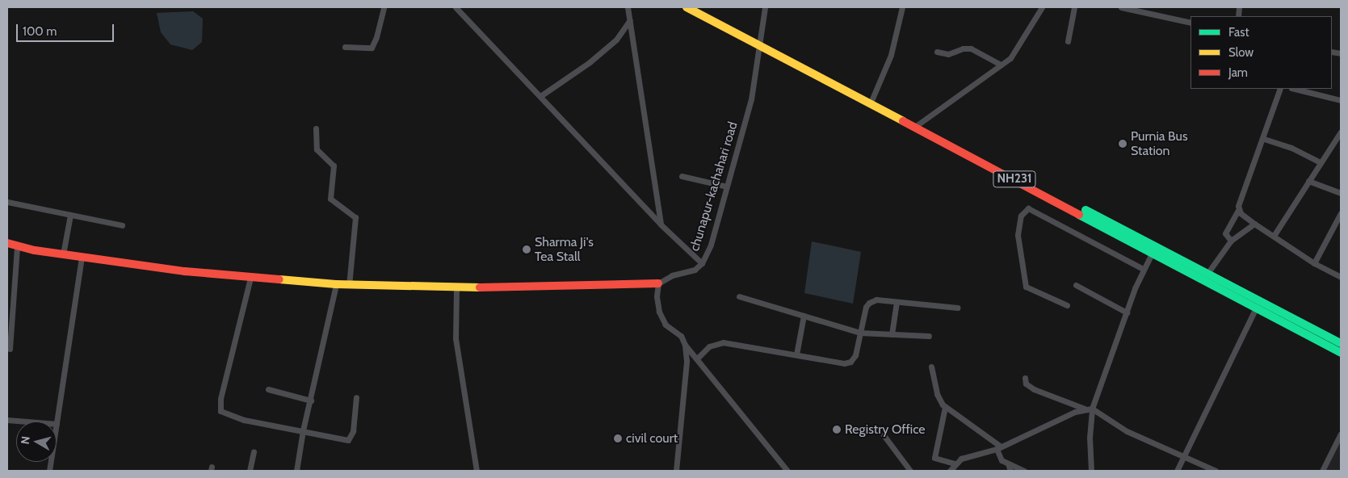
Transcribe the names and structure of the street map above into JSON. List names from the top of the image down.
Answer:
{
  "streets": {
    "main road": ["NH231"],
    "street": ["chunapur-kachahari road"]
  },
  "crossings": [
    ["NH231", "chunapur-kachahari road"]
  ],
  "places": [
    "Purnia Bus Station",
    "Sharma Ji's Tea Stall",
    "Registry Office",
    "civil court"
  ],
  "legend": ["Fast", "Slow", "Jam"],
  "scale_bar": "100 m",
  "north": "left"
}
